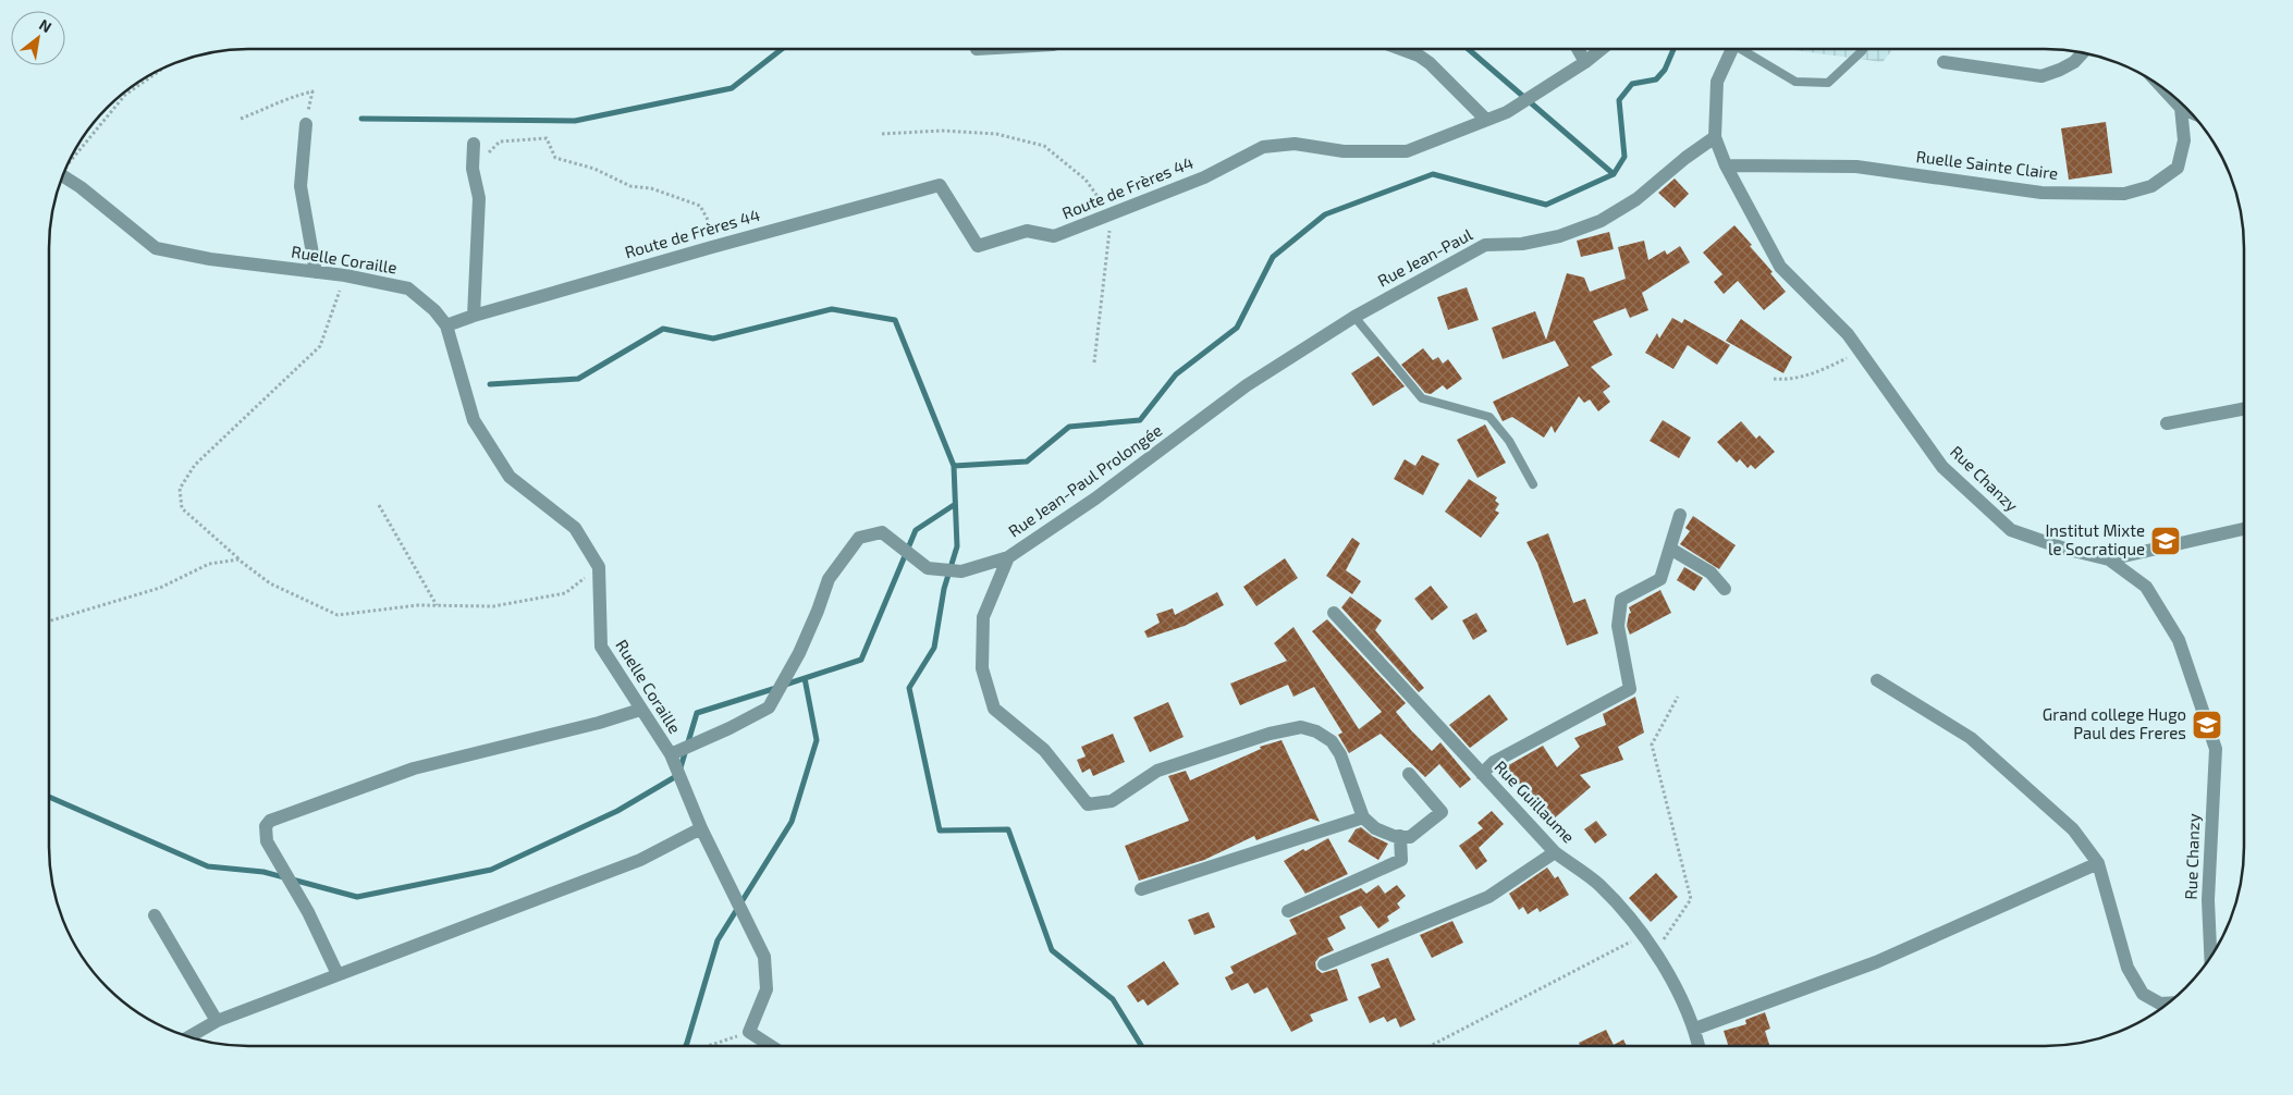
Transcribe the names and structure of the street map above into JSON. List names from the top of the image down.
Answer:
{
  "streets": {
    "street": [
      "Ruelle Sainte Claire",
      "Route de Frères 44",
      "Rue Jean-Paul",
      "Ruelle Coraille",
      "Rue Chanzy",
      "Rue Jean-Paul Prolongée",
      "Rue Guillaume"
    ]
  },
  "crossings": [
    ["Ruelle Sainte Claire", "Rue Chanzy"],
    ["Route de Frères 44", "Ruelle Coraille"],
    ["Rue Jean-Paul", "Rue Chanzy"],
    ["Rue Jean-Paul", "Rue Jean-Paul Prolongée"],
    ["Ruelle Coraille", "Rue Jean-Paul Prolongée"]
  ],
  "places": {
    "school or university": ["Institut Mixte le Socratique", "Grand college Hugo Paul des Freres"]
  },
  "north": "top right"
}
